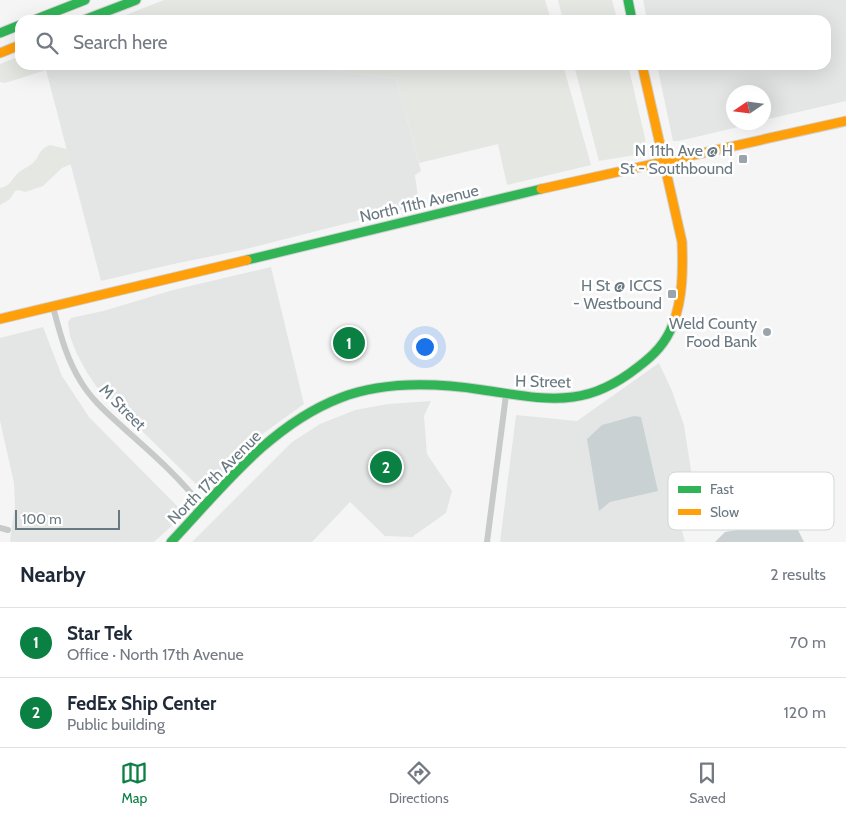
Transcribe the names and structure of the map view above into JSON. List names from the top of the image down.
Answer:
{
  "streets": {
    "main road": ["North 11th Avenue", "H Street", "North 17th Avenue"],
    "street": ["M Street"]
  },
  "crossings": [
    ["North 11th Avenue", "H Street"],
    ["North 11th Avenue", "M Street"],
    ["H Street", "North 17th Avenue"],
    ["M Street", "North 17th Avenue"]
  ],
  "places": {
    "transit": ["N 11th Ave @ H St - Southbound", "H St @ ICCS - Westbound"],
    "other": ["Weld County Food Bank"]
  },
  "legend": ["Fast", "Slow"],
  "scale_bar": "100 m",
  "north": "left",
  "page": {
    "search": "Search here",
    "pins": ["1", "2"],
    "scale": "100 m",
    "heading": ["Nearby", "2 results"],
    "list": [
      {
        "mark": "1",
        "name": "Star Tek",
        "note": "Office · North 17th Avenue",
        "value": "70 m"
      },
      {
        "mark": "2",
        "name": "FedEx Ship Center",
        "note": "Public building",
        "value": "120 m"
      }
    ],
    "nav": ["Map", "Directions", "Saved"]
  }
}
